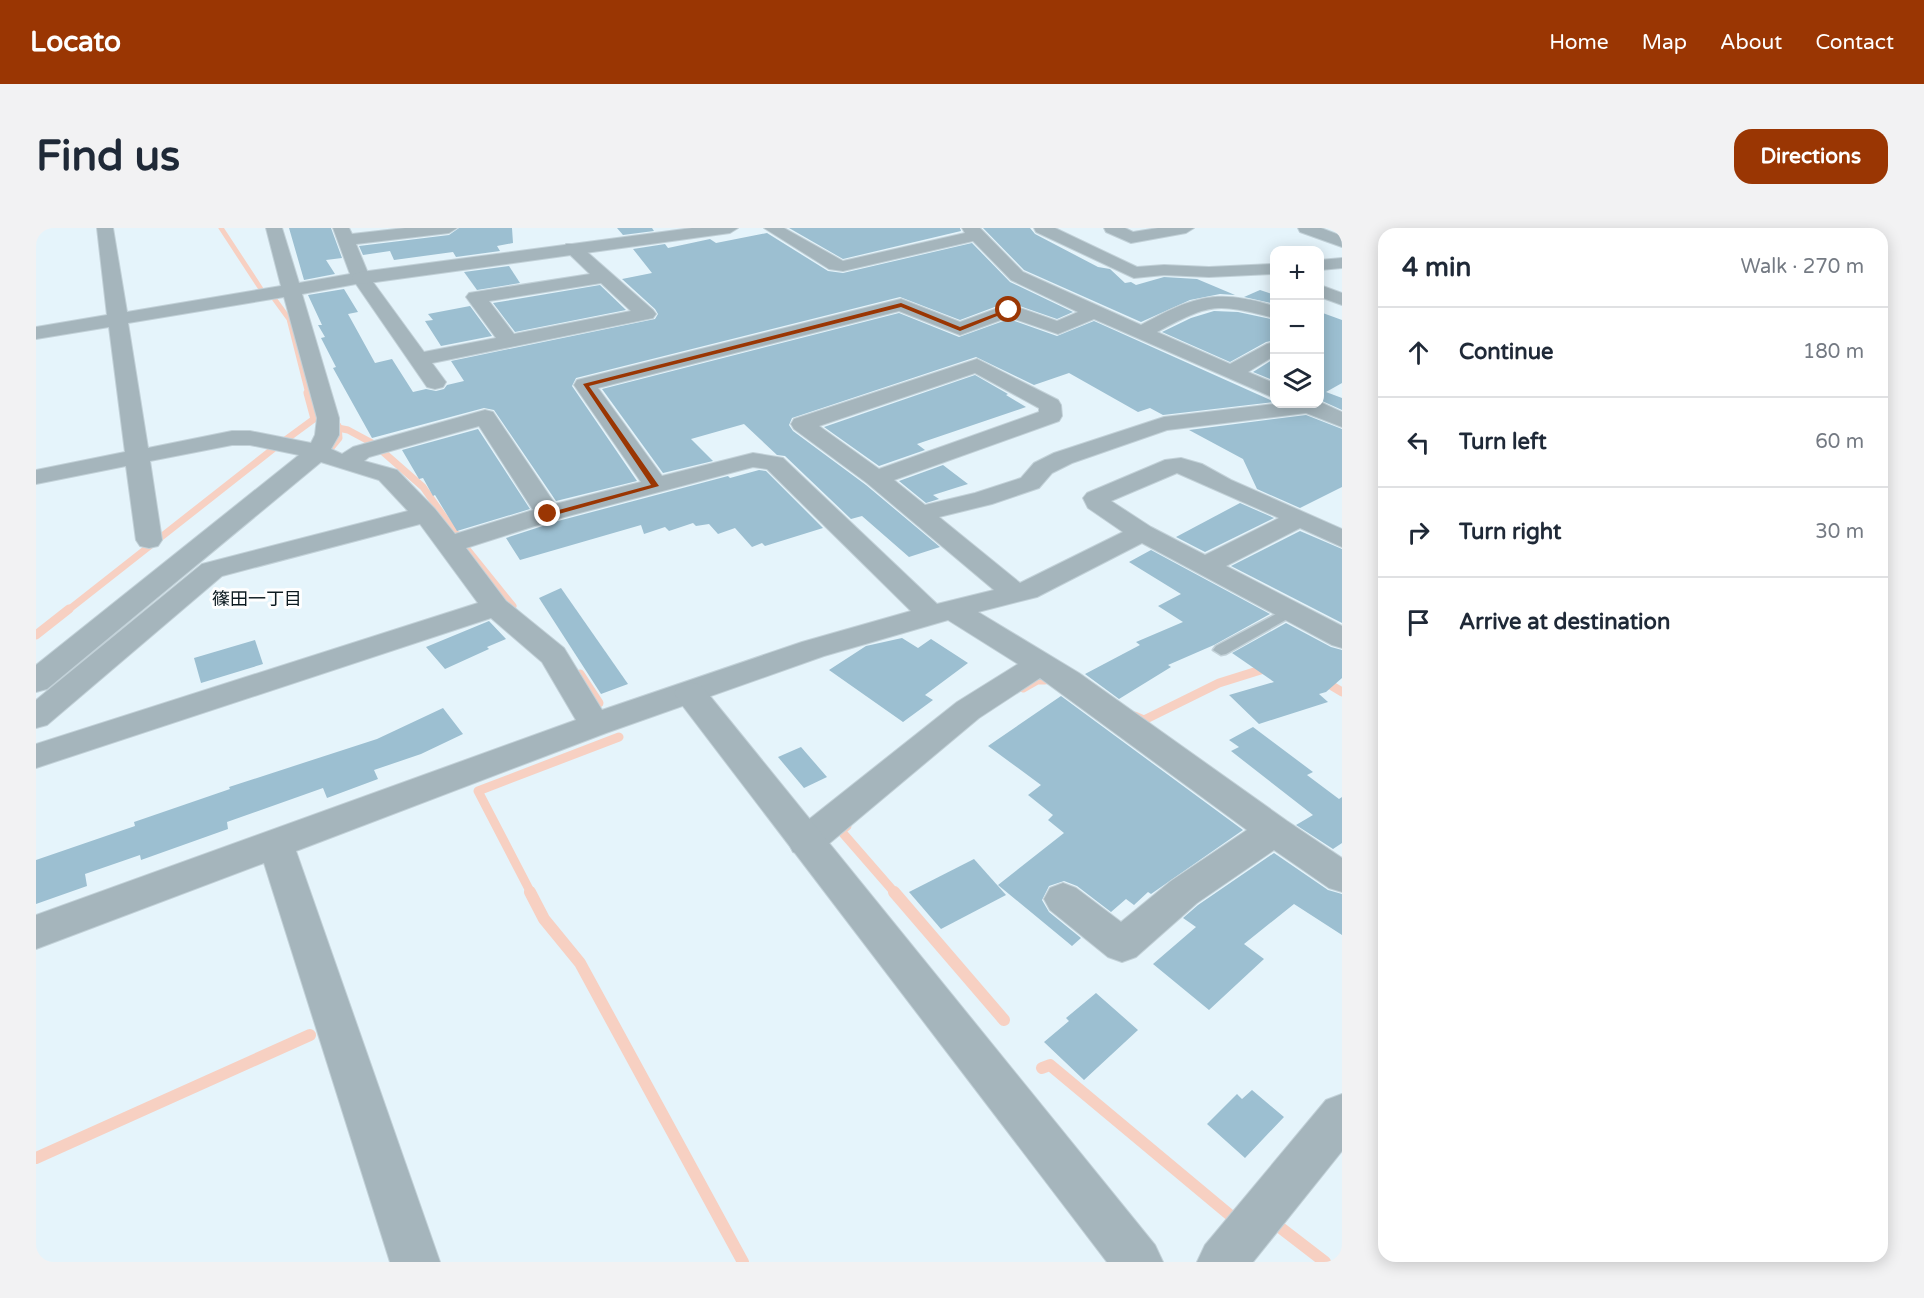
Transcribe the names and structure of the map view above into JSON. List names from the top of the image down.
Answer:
{
  "districts": ["篠田一丁目"],
  "page": {
    "header": "Locato",
    "nav": [
      "Home",
      "Map",
      "About",
      "Contact"
    ],
    "buttons": "Directions",
    "title": "Find us",
    "heading": ["4 min", "Walk · 270 m"],
    "map_buttons": ["+", "−"],
    "list": [
      ["Continue", "180 m"],
      ["Turn left", "60 m"],
      ["Turn right", "30 m"],
      "Arrive at destination"
    ]
  }
}
